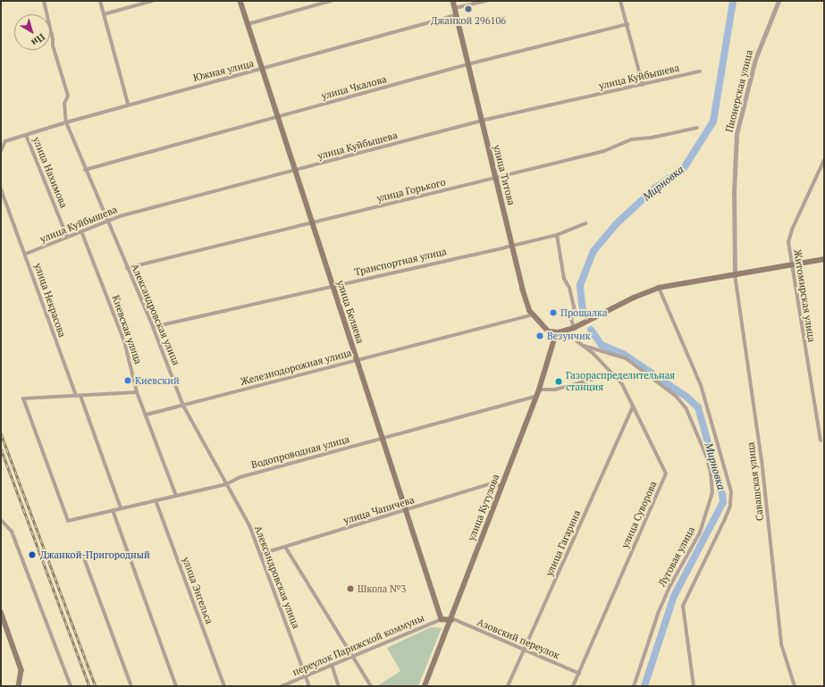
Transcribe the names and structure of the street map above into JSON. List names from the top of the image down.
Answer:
{
  "streets": {
    "main road": ["улица Титова", "улица Беляева", "улица Кутузова"],
    "street": [
      "Южная улица",
      "улица Куйбышева",
      "улица Чкалова",
      "Пионерская улица",
      "улица Нахимова",
      "улица Горького",
      "Транспортная улица",
      "Житомирская улица",
      "улица Некрасова",
      "Александровская улица",
      "Киевская улица",
      "Железнодорожная улица",
      "Водопроводная улица",
      "Савашская улица",
      "улица Чапичева",
      "улица Суворова",
      "улица Гагарина",
      "Луговая улица",
      "улица Энгельса",
      "Азовский переулок",
      "переулок Парижской коммуны"
    ]
  },
  "crossings": [
    ["Южная улица", "улица Нахимова"],
    ["Южная улица", "улица Титова"],
    ["Южная улица", "улица Беляева"],
    ["Южная улица", "Александровская улица"],
    ["улица Куйбышева", "улица Нахимова"],
    ["улица Куйбышева", "улица Титова"],
    ["улица Куйбышева", "улица Некрасова"],
    ["улица Куйбышева", "улица Беляева"],
    ["улица Куйбышева", "Александровская улица"],
    ["улица Куйбышева", "Киевская улица"],
    ["улица Чкалова", "улица Титова"],
    ["улица Чкалова", "улица Беляева"],
    ["улица Чкалова", "Александровская улица"],
    ["Пионерская улица", "Савашская улица"],
    ["улица Титова", "улица Горького"],
    ["улица Титова", "Транспортная улица"],
    ["улица Титова", "Железнодорожная улица"],
    ["улица Титова", "улица Кутузова"],
    ["улица Горького", "улица Беляева"],
    ["улица Горького", "Александровская улица"],
    ["Транспортная улица", "улица Беляева"],
    ["Транспортная улица", "Александровская улица"],
    ["улица Некрасова", "Водопроводная улица"],
    ["улица Беляева", "Железнодорожная улица"],
    ["улица Беляева", "Водопроводная улица"],
    ["улица Беляева", "улица Чапичева"],
    ["улица Беляева", "переулок Парижской коммуны"],
    ["Александровская улица", "Железнодорожная улица"],
    ["Александровская улица", "Водопроводная улица"],
    ["Александровская улица", "улица Чапичева"],
    ["Александровская улица", "переулок Парижской коммуны"],
    ["Киевская улица", "Железнодорожная улица"],
    ["Киевская улица", "Водопроводная улица"],
    ["Водопроводная улица", "улица Кутузова"],
    ["Водопроводная улица", "улица Энгельса"],
    ["улица Кутузова", "улица Чапичева"],
    ["улица Кутузова", "Азовский переулок"],
    ["улица Суворова", "улица Гагарина"],
    ["улица Суворова", "Луговая улица"],
    ["улица Суворова", "Азовский переулок"],
    ["улица Гагарина", "Азовский переулок"]
  ],
  "water": ["Мирновка"],
  "places": [
    "Джанкой 296106",
    "Прощалка",
    "Везунчик",
    "Киевский",
    "Газораспределительная станция",
    "Джанкой-Пригородный",
    "Школа №3"
  ],
  "north": "bottom right"
}
